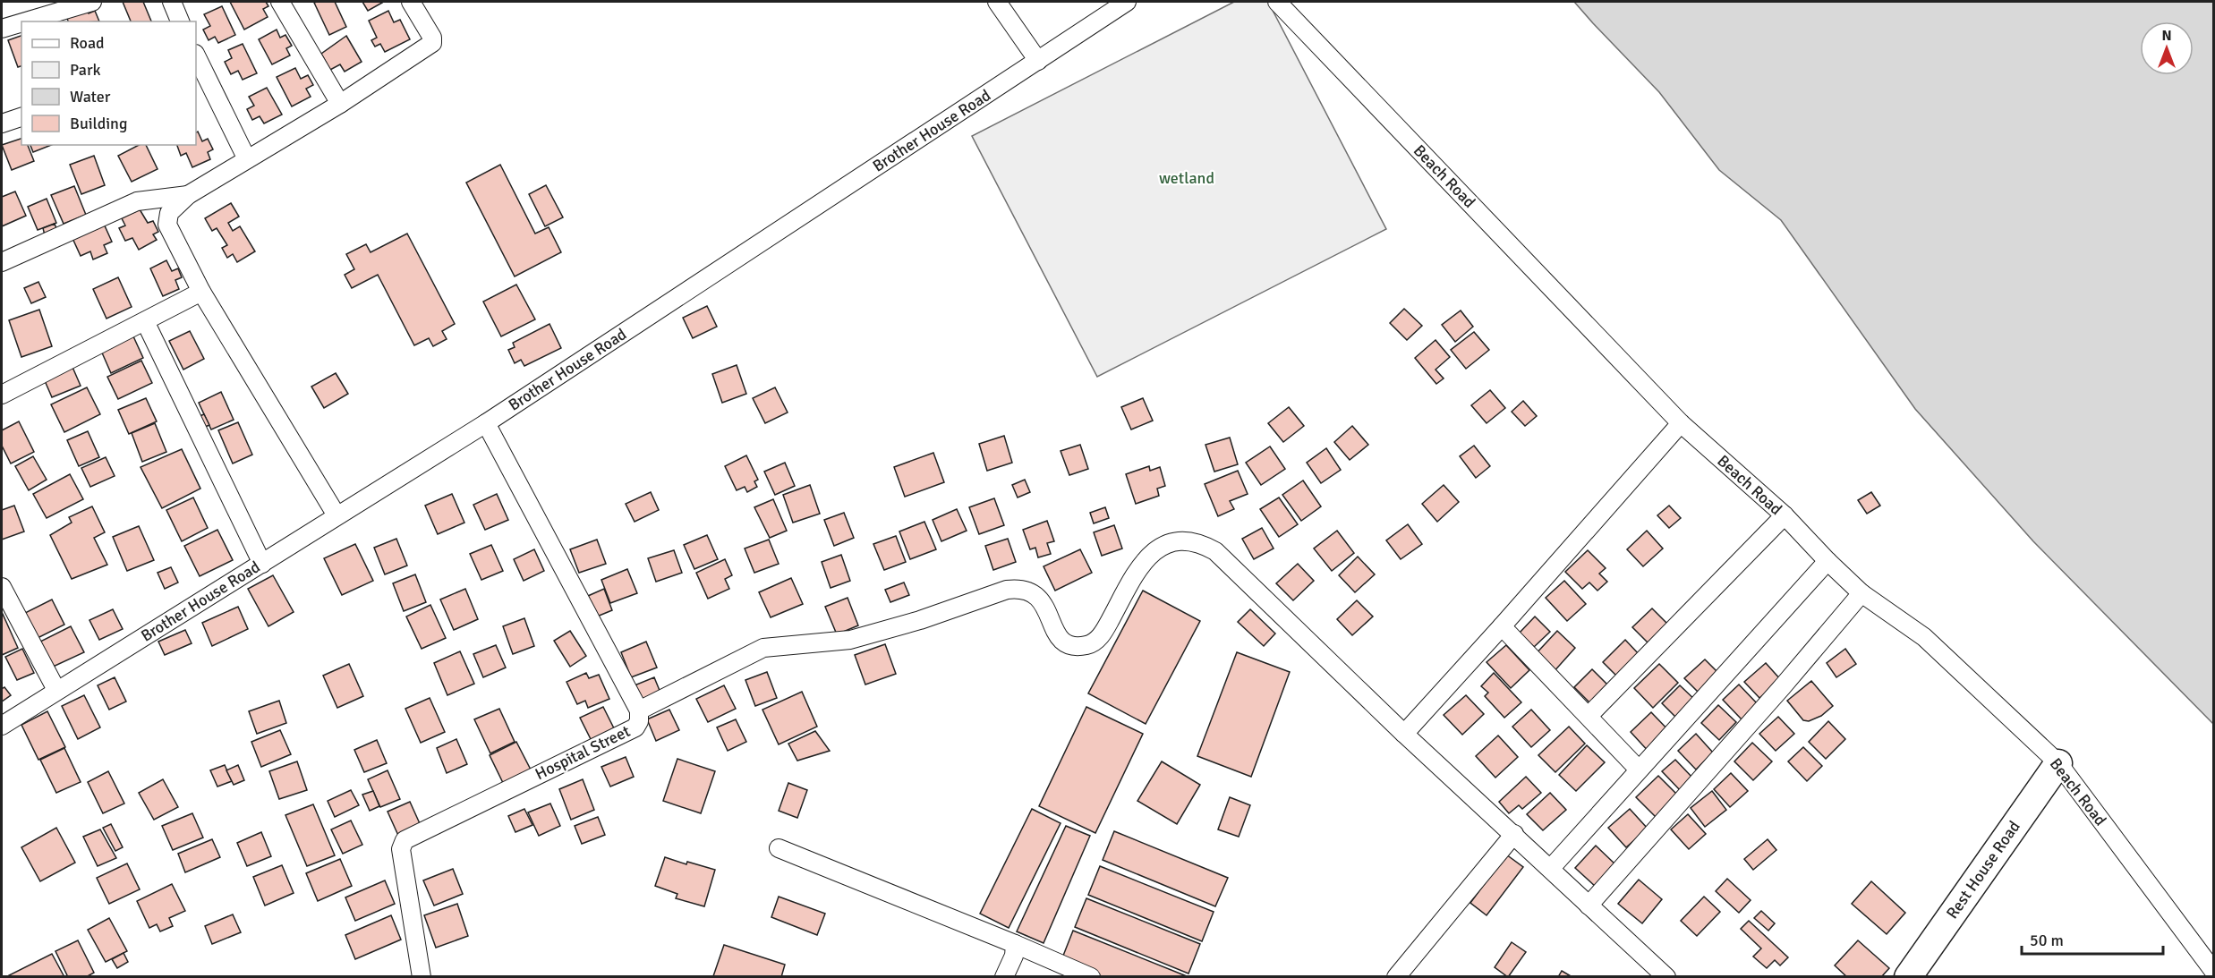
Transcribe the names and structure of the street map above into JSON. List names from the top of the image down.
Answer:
{
  "streets": {
    "main road": ["Rest House Road"],
    "street": ["Brother House Road", "Beach Road", "Hospital Street"]
  },
  "crossings": [
    ["Brother House Road", "Hospital Street"],
    ["Beach Road", "Rest House Road"]
  ],
  "parks": ["wetland"],
  "legend": [
    "Road",
    "Park",
    "Water",
    "Building"
  ],
  "scale_bar": "50 m",
  "north": "top"
}
